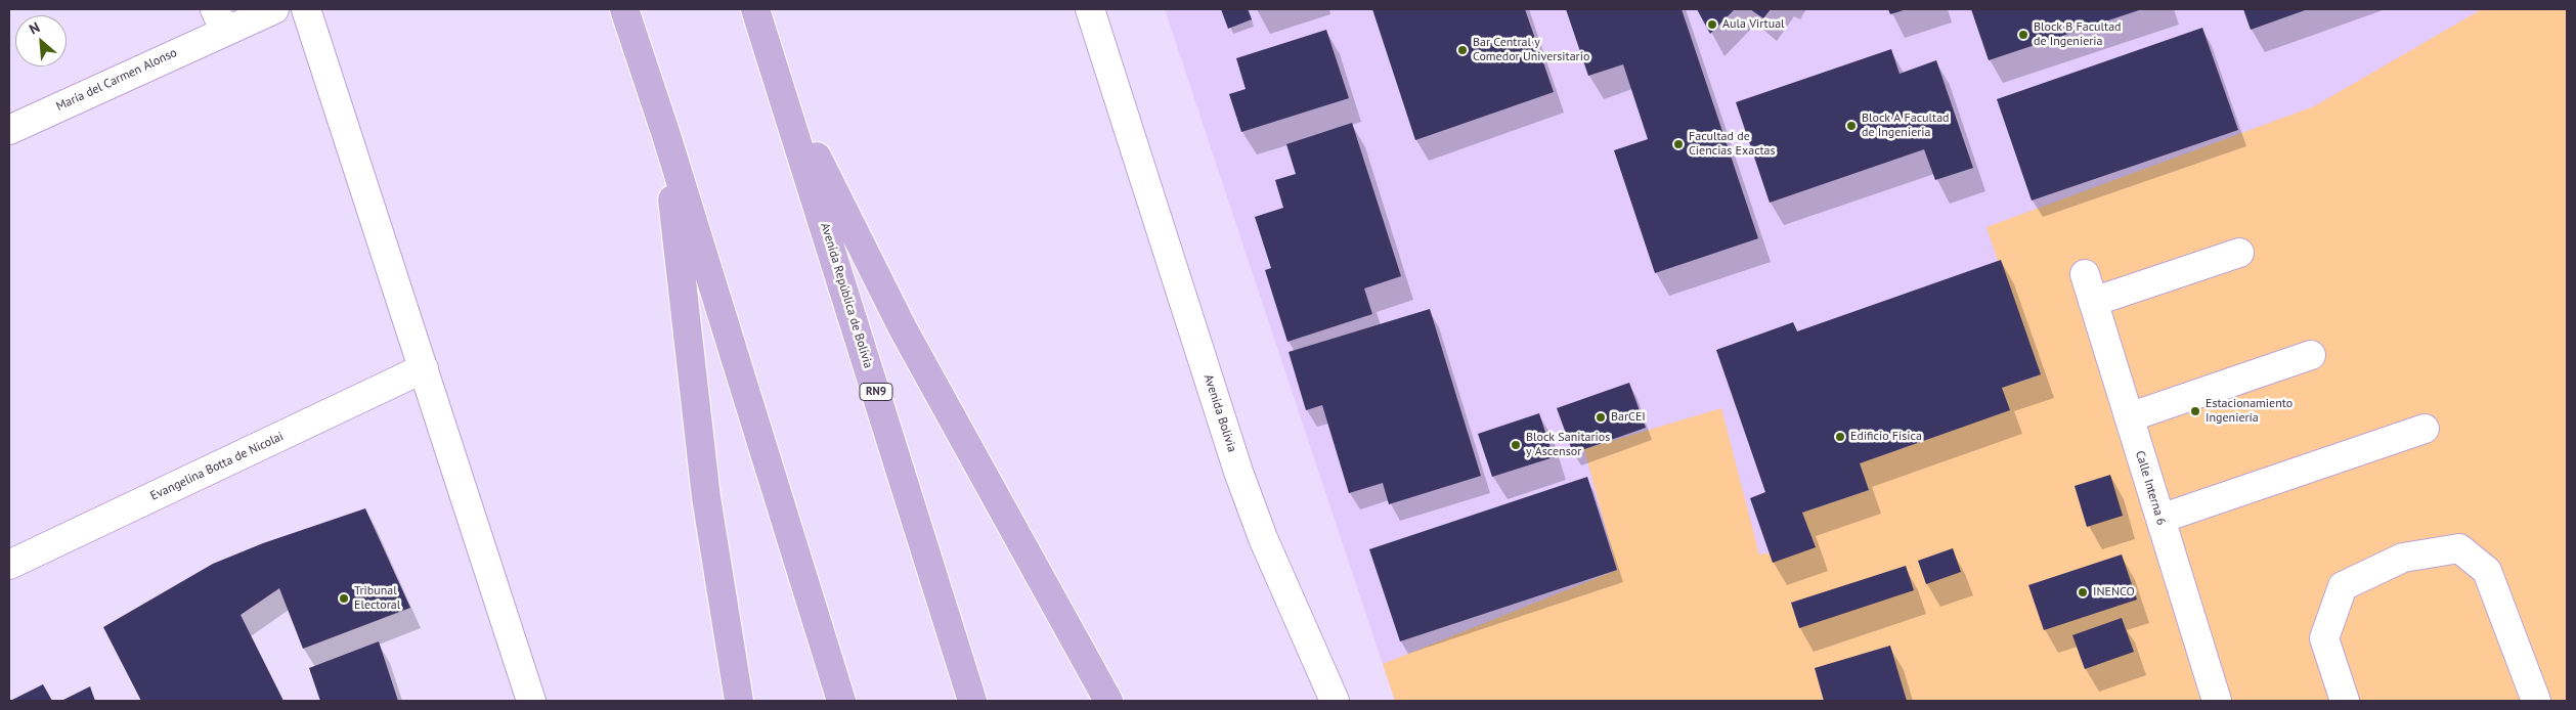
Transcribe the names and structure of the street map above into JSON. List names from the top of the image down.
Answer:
{
  "streets": {
    "main road": ["Avenida República de Bolivia", "RN9"],
    "street": [
      "María del Carmen Alonso",
      "Avenida Bolivia",
      "Evangelina Botta de Nicolai",
      "Calle Interna 6"
    ]
  },
  "places": [
    "Aula Virtual",
    "Block B Facultad de Ingenieria",
    "Bar Central y Comedor Universitario",
    "Block A Facultad de Ingenieria",
    "Facultad de Ciencias Exactas",
    "Estacionamiento Ingeniería",
    "BarCEI",
    "Edificio Fisica",
    "Block Sanitarios y Ascensor",
    "INENCO",
    "Tribunal Electoral"
  ],
  "north": "top left"
}
